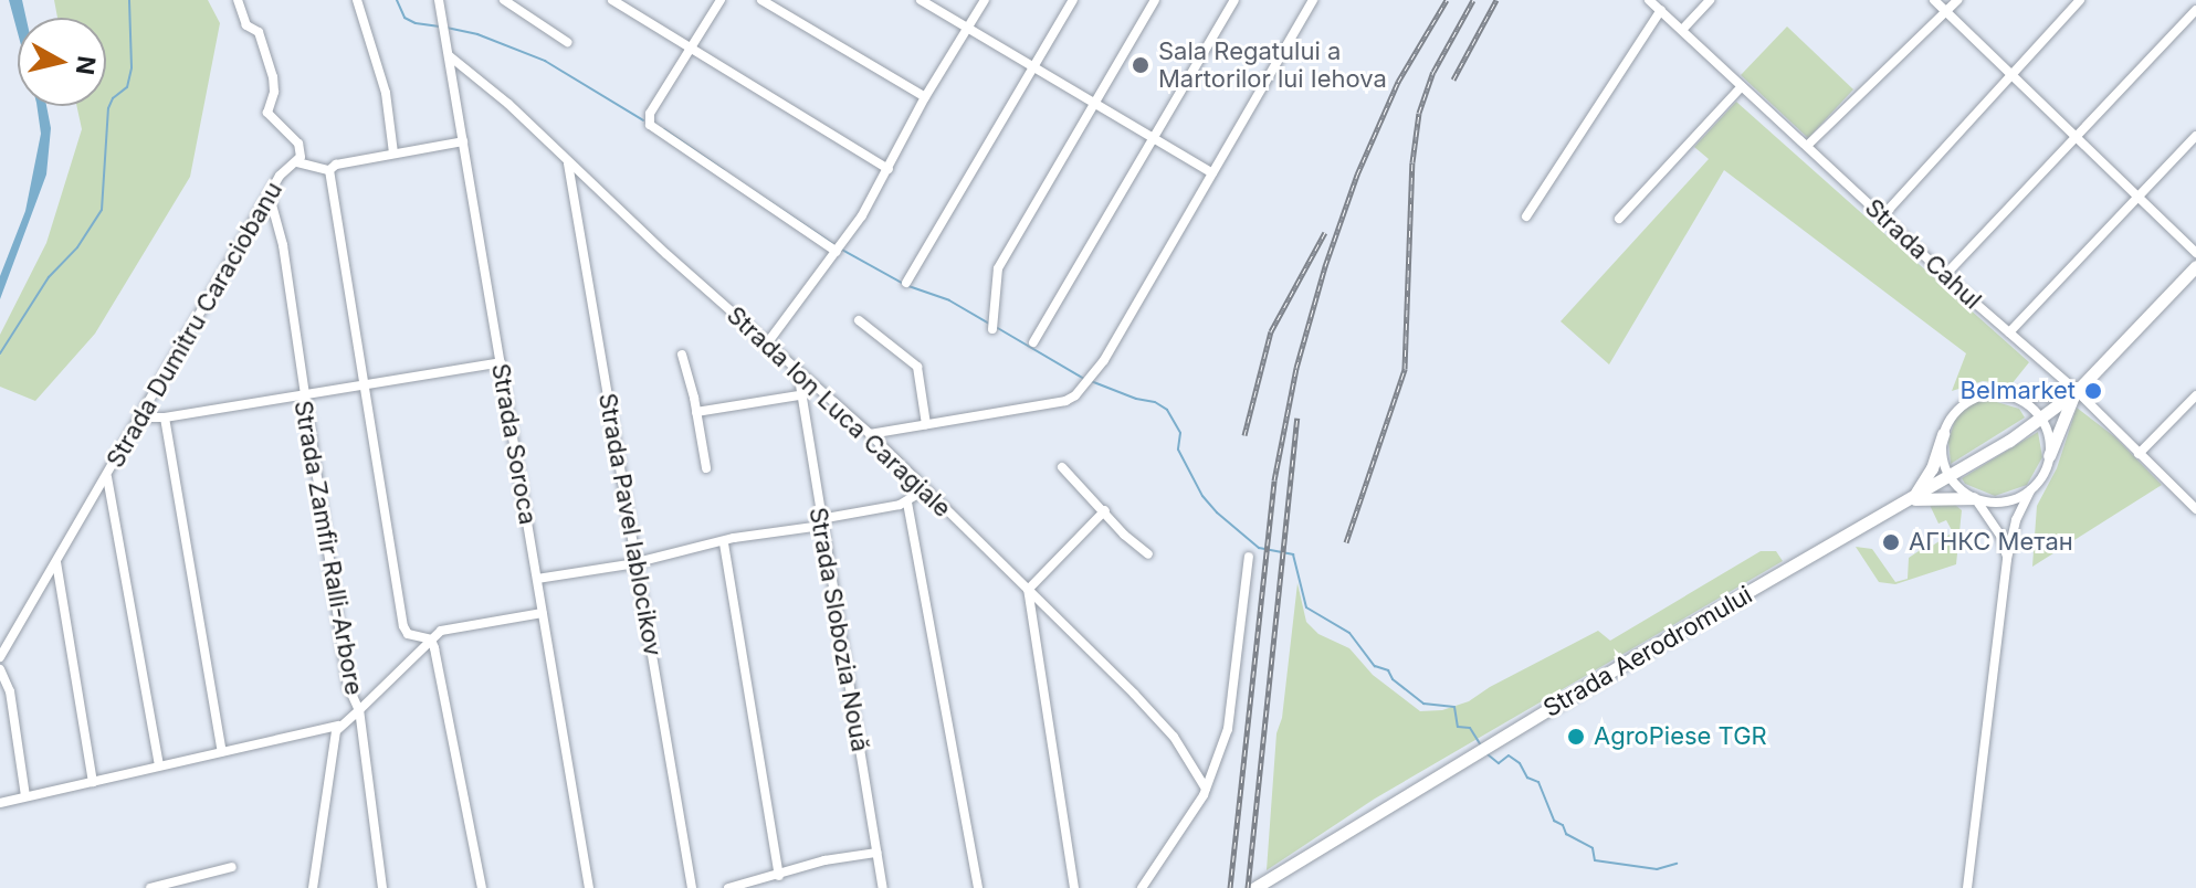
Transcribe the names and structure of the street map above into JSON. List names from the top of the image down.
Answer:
{
  "streets": {
    "highway": ["Strada Aerodromului"],
    "street": [
      "Strada Cahul",
      "Strada Dumitru Caraciobanu",
      "Strada Ion Luca Caragiale",
      "Strada Soroca",
      "Strada Pavel Iablocikov",
      "Strada Zamfir Ralli-Arbore",
      "Strada Slobozia Nouă"
    ]
  },
  "crossings": [
    ["Strada Cahul", "Strada Aerodromului"],
    ["Strada Dumitru Caraciobanu", "Strada Zamfir Ralli-Arbore"],
    ["Strada Ion Luca Caragiale", "Strada Soroca"],
    ["Strada Ion Luca Caragiale", "Strada Pavel Iablocikov"],
    ["Strada Ion Luca Caragiale", "Strada Slobozia Nouă"]
  ],
  "places": [
    "Sala Regatului a Martorilor lui Iehova",
    "Belmarket",
    "АГНКС Метан",
    "AgroPiese TGR"
  ],
  "north": "right"
}
